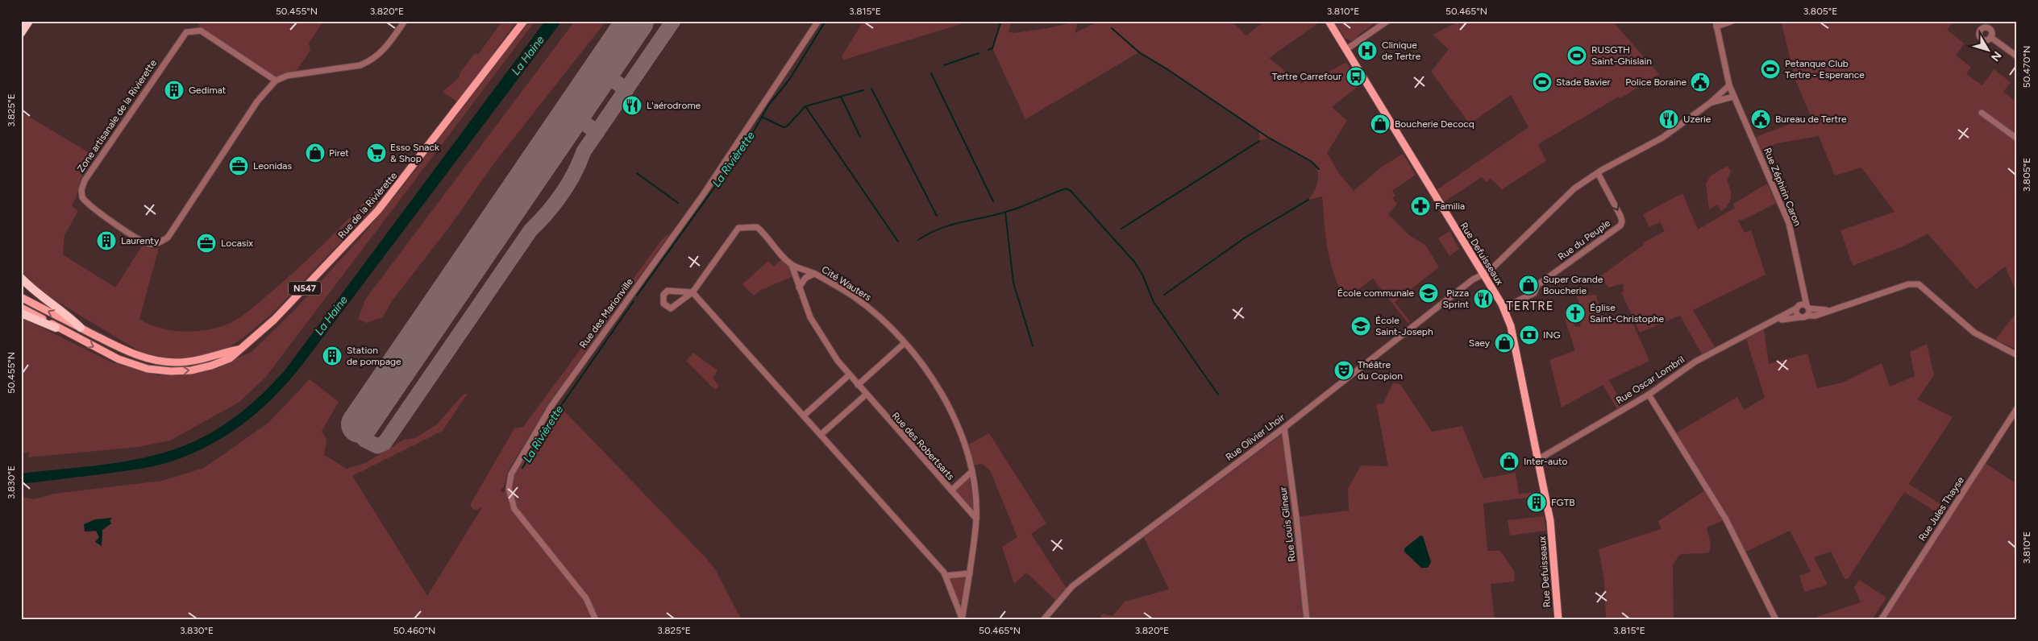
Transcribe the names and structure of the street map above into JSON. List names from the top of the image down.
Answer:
{
  "streets": {
    "main road": ["Rue de la Rivièrette", "Rue Defuisseaux", "N547"],
    "street": [
      "Zone artisanale de la Rivierette",
      "Rue Zéphirin Caron",
      "Rue du Peuple",
      "Cité Wauters",
      "Rue des Marionville",
      "Rue Oscar Lombril",
      "Rue Olivier Lhoir",
      "Rue des Robertsarts",
      "Rue Jules Thayse",
      "Rue Louis Glineur"
    ]
  },
  "crossings": [
    ["Rue Zéphirin Caron", "Rue Oscar Lombril"],
    ["Rue de la Rivièrette", "N547"],
    ["Rue du Peuple", "Rue Defuisseaux"],
    ["Rue Defuisseaux", "Rue Oscar Lombril"],
    ["Rue Defuisseaux", "Rue Olivier Lhoir"],
    ["Cité Wauters", "Rue des Robertsarts"],
    ["Rue Olivier Lhoir", "Rue Louis Glineur"]
  ],
  "districts": ["TERTRE"],
  "water": ["La Haine", "La Rivièrette"],
  "places": {
    "hospital": ["Clinique de Tertre"],
    "sports": ["RUSGTH Saint-Ghislain", "Petanque Club Tertre - Esperance", "Stade Bavier"],
    "bus stop": ["Tertre Carrefour"],
    "public building": ["Police Boraine", "Bureau de Tertre"],
    "building": [
      "Gedimat",
      "Laurenty",
      "Station de pompage",
      "FGTB"
    ],
    "restaurant": ["L'aérodrome", "Uzerie", "Pizza Sprint"],
    "shop": [
      "Boucherie Decocq",
      "Piret",
      "Super Grande Boucherie",
      "Saey",
      "Inter-auto"
    ],
    "supermarket": ["Esso Snack & Shop"],
    "office": ["Leonidas", "Locasix"],
    "pharmacy": ["Familia"],
    "school or university": ["École communale", "École Saint-Joseph"],
    "church": ["Église Saint-Christophe"],
    "bank": ["ING"],
    "theatre": ["Théâtre du Copion"]
  },
  "north": "bottom right",
  "coordinates": [
    "50.455°N",
    "3.820°E",
    "3.815°E",
    "3.810°E",
    "50.465°N",
    "3.805°E",
    "50.470°N",
    "3.825°E",
    "3.830°E",
    "50.460°N"
  ]
}
